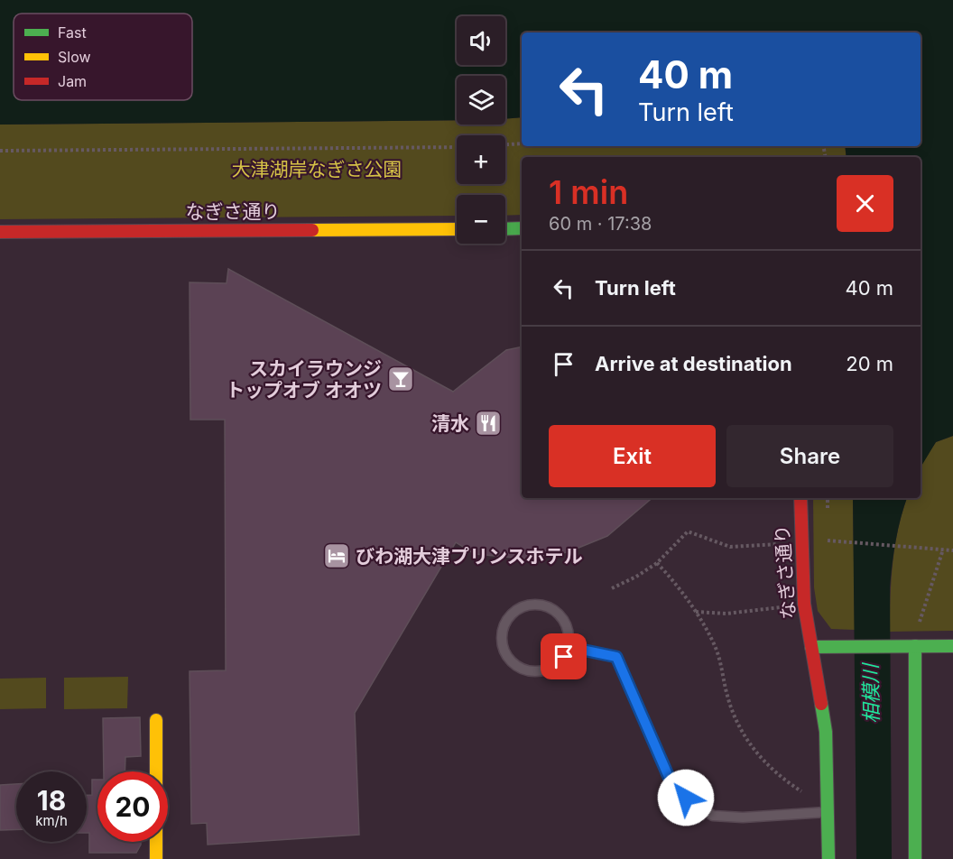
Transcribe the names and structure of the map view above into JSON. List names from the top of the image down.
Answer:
{
  "streets": {
    "street": ["なぎさ通り"]
  },
  "water": ["相模川"],
  "parks": ["大津湖岸なぎさ公園"],
  "places": {
    "bar": ["スカイラウンジ トップオブ オオツ"],
    "restaurant": ["清水"],
    "hotel": ["びわ湖大津プリンスホテル"]
  },
  "legend": ["Fast", "Slow", "Jam"],
  "page": {
    "map_buttons": ["+", "−"],
    "turn": ["40 m", "Turn left"],
    "heading": ["1 min", "60 m · 17:38"],
    "list": [
      {
        "name": "Turn left",
        "value": "40 m"
      },
      {
        "name": "Arrive at destination",
        "value": "20 m"
      }
    ],
    "buttons": ["Exit", "Share"],
    "speed": "18 km/h",
    "limit": "20"
  }
}
